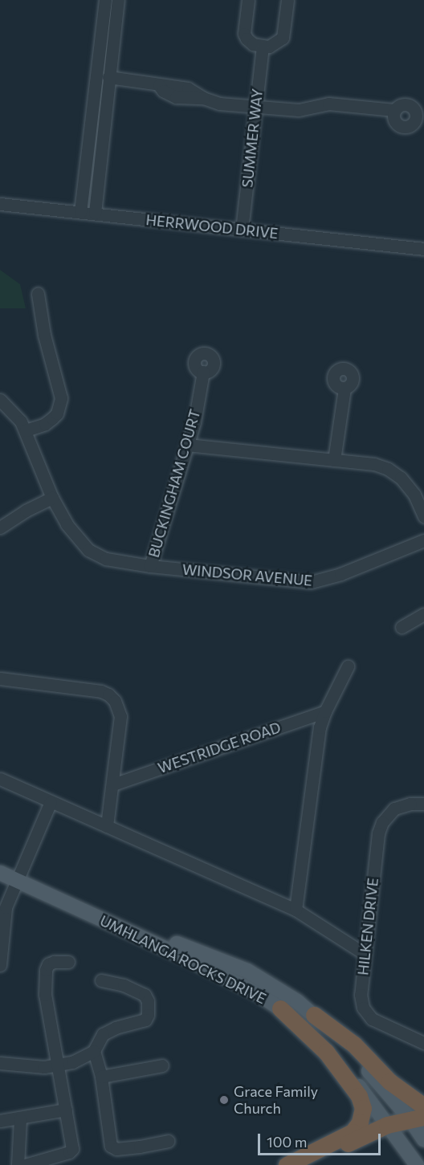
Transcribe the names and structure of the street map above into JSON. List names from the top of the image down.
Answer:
{
  "streets": {
    "main road": ["UMHLANGA ROCKS DRIVE"],
    "street": [
      "SUMMER WAY",
      "HERRWOOD DRIVE",
      "BUCKINGHAM COURT",
      "WINDSOR AVENUE",
      "WESTRIDGE ROAD",
      "HILKEN DRIVE"
    ]
  },
  "crossings": [
    ["SUMMER WAY", "HERRWOOD DRIVE"],
    ["BUCKINGHAM COURT", "WINDSOR AVENUE"]
  ],
  "places": ["Grace Family Church"],
  "scale_bar": "100 m"
}
